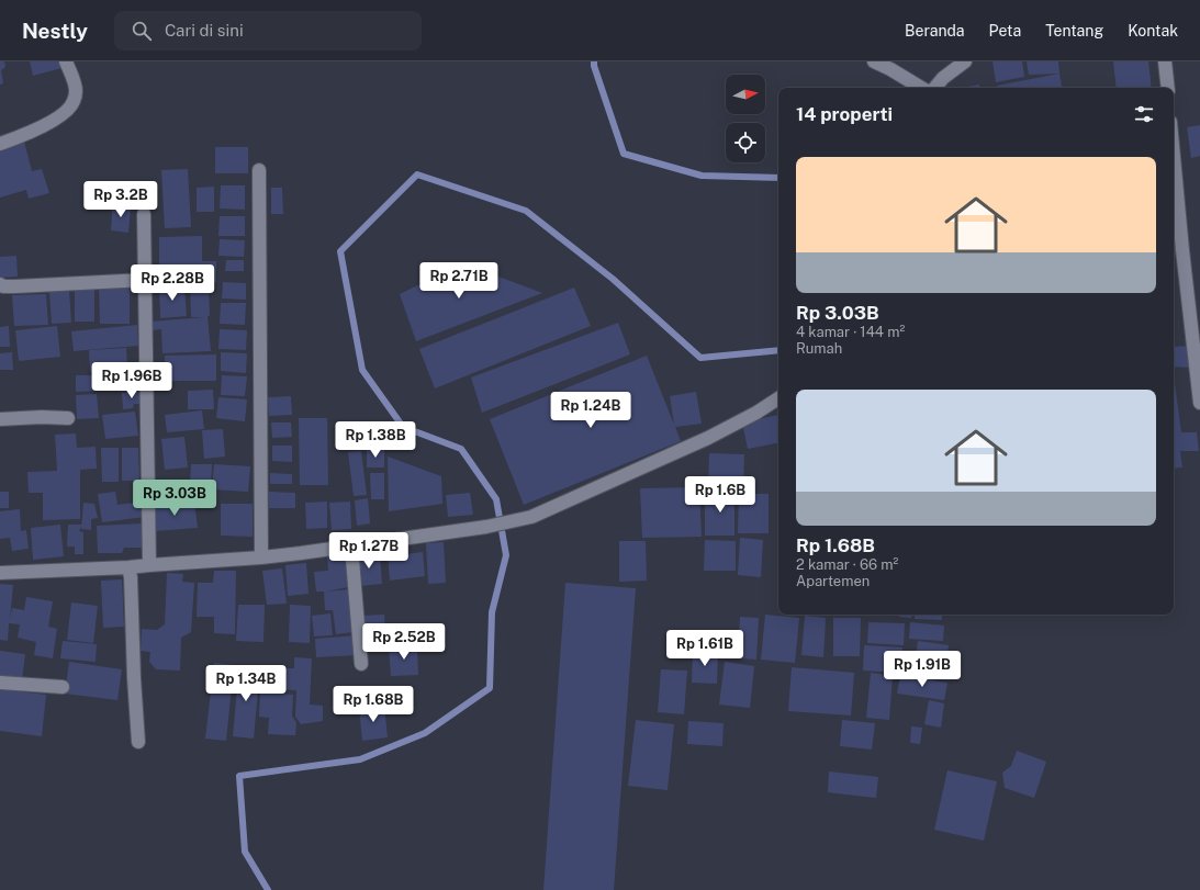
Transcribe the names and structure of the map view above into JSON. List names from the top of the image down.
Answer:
{
  "north": "right",
  "page": {
    "header": "Nestly",
    "search": "Cari di sini",
    "nav": [
      "Beranda",
      "Peta",
      "Tentang",
      "Kontak"
    ],
    "heading": "14 properti",
    "list": [
      {
        "name": "Rp 3.03B",
        "note": "4 kamar · 144 m² · Rumah"
      },
      {
        "name": "Rp 1.68B",
        "note": "2 kamar · 66 m² · Apartemen"
      }
    ],
    "price": [
      "Rp 3.2B",
      "Rp 2.71B",
      "Rp 2.28B",
      "Rp 1.96B",
      "Rp 1.24B",
      "Rp 1.38B",
      "Rp 1.6B",
      "Rp 3.03B",
      "Rp 1.27B",
      "Rp 2.52B",
      "Rp 1.61B",
      "Rp 1.91B",
      "Rp 1.34B",
      "Rp 1.68B"
    ]
  }
}
